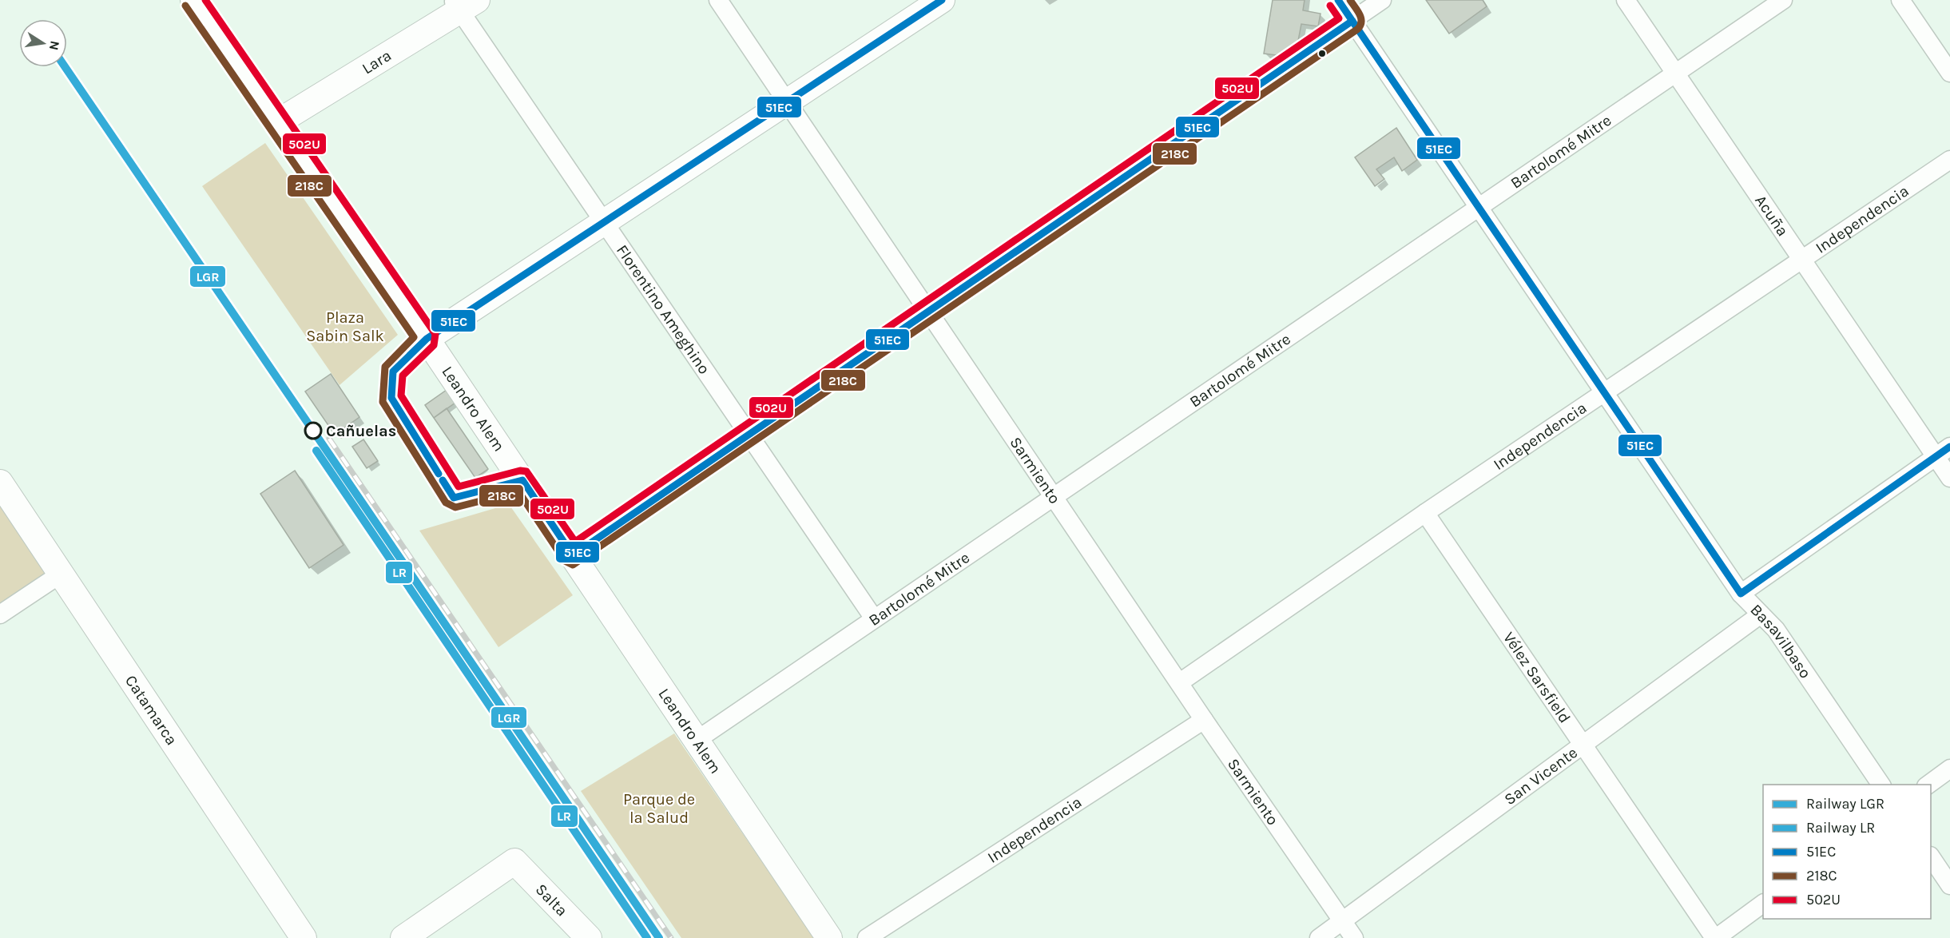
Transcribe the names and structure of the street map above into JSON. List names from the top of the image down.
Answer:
{
  "streets": {
    "street": [
      "Lara",
      "Bartolomé Mitre",
      "Acuña",
      "Independencia",
      "Florentino Ameghino",
      "Leandro Alem",
      "Sarmiento",
      "Basavilbaso",
      "Vélez Sarsfield",
      "Catamarca",
      "San Vicente",
      "Salta"
    ]
  },
  "crossings": [
    ["Lara", "Florentino Ameghino"],
    ["Lara", "Leandro Alem"],
    ["Bartolomé Mitre", "Acuña"],
    ["Bartolomé Mitre", "Florentino Ameghino"],
    ["Bartolomé Mitre", "Leandro Alem"],
    ["Bartolomé Mitre", "Sarmiento"],
    ["Bartolomé Mitre", "Basavilbaso"],
    ["Acuña", "Independencia"],
    ["Independencia", "Sarmiento"],
    ["Independencia", "Basavilbaso"],
    ["Independencia", "Vélez Sarsfield"],
    ["Sarmiento", "San Vicente"],
    ["Basavilbaso", "San Vicente"],
    ["Vélez Sarsfield", "San Vicente"]
  ],
  "parks": ["Plaza Sabin Salk", "Parque de la Salud"],
  "places": ["Cañuelas"],
  "lines": [
    "transit line 51EC",
    "transit line 218C",
    "transit line 502U",
    "rail line LGR",
    "rail line LR"
  ],
  "legend": [
    "Railway LGR",
    "Railway LR",
    "51EC",
    "218C",
    "502U"
  ],
  "north": "right"
}
